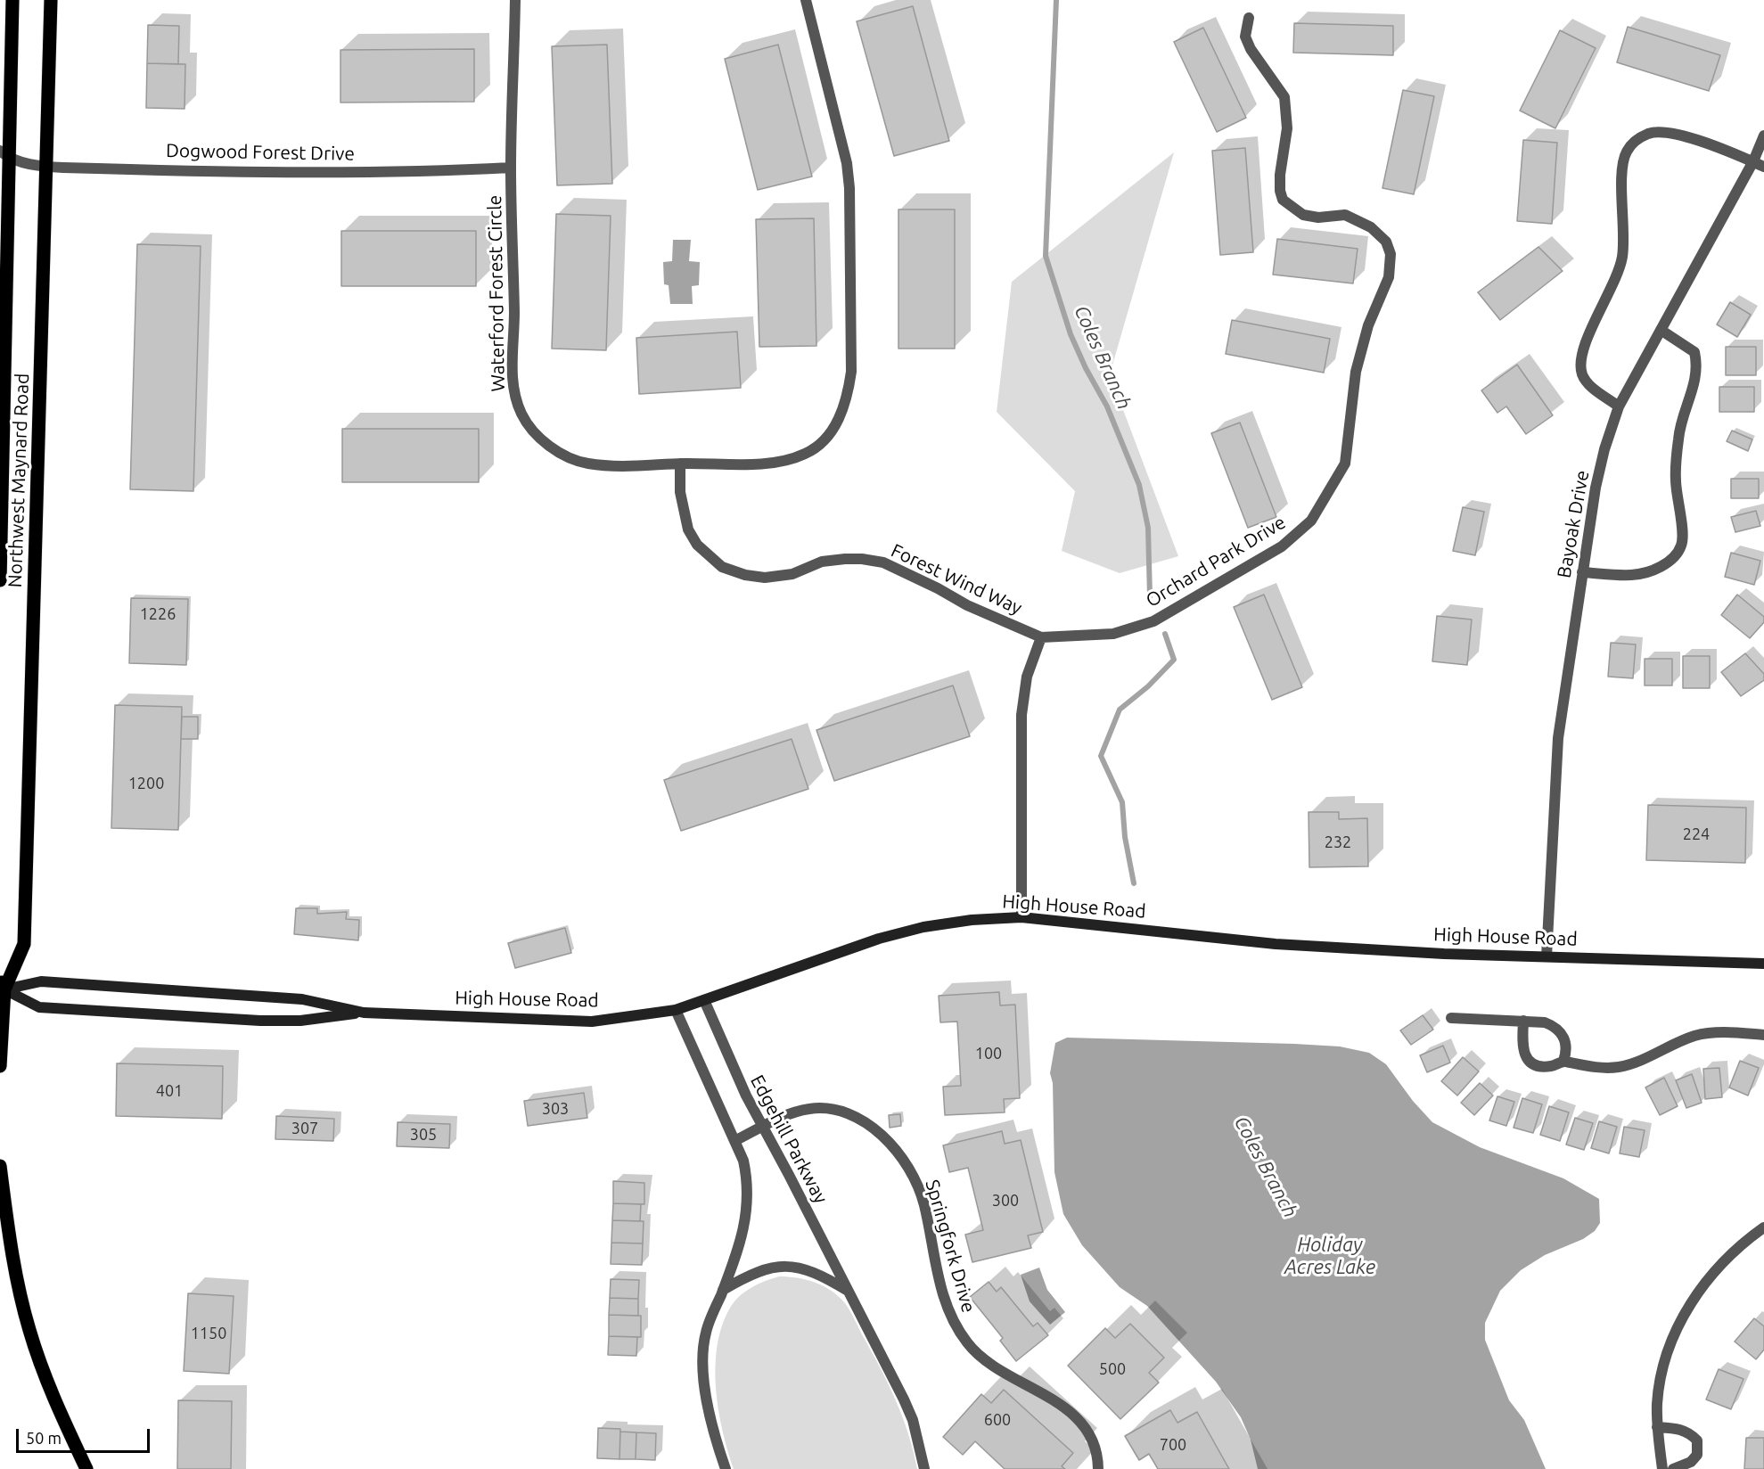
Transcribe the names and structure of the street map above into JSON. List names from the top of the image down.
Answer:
{
  "streets": {
    "main road": ["Northwest Maynard Road", "High House Road"],
    "street": [
      "Dogwood Forest Drive",
      "Waterford Forest Circle",
      "Bayoak Drive",
      "Orchard Park Drive",
      "Forest Wind Way",
      "Edgehill Parkway",
      "Springfork Drive"
    ]
  },
  "crossings": [
    ["Dogwood Forest Drive", "Waterford Forest Circle"],
    ["Dogwood Forest Drive", "Northwest Maynard Road"],
    ["Waterford Forest Circle", "Forest Wind Way"],
    ["Northwest Maynard Road", "High House Road"],
    ["Bayoak Drive", "High House Road"],
    ["Orchard Park Drive", "Forest Wind Way"],
    ["High House Road", "Edgehill Parkway"],
    ["Edgehill Parkway", "Springfork Drive"]
  ],
  "water": ["Coles Branch", "Holiday Acres Lake"],
  "house_numbers": [
    "1226",
    "1200",
    "224",
    "232",
    "100",
    "401",
    "303",
    "307",
    "305",
    "300",
    "1150",
    "500",
    "600",
    "700"
  ],
  "scale_bar": "50 m"
}
